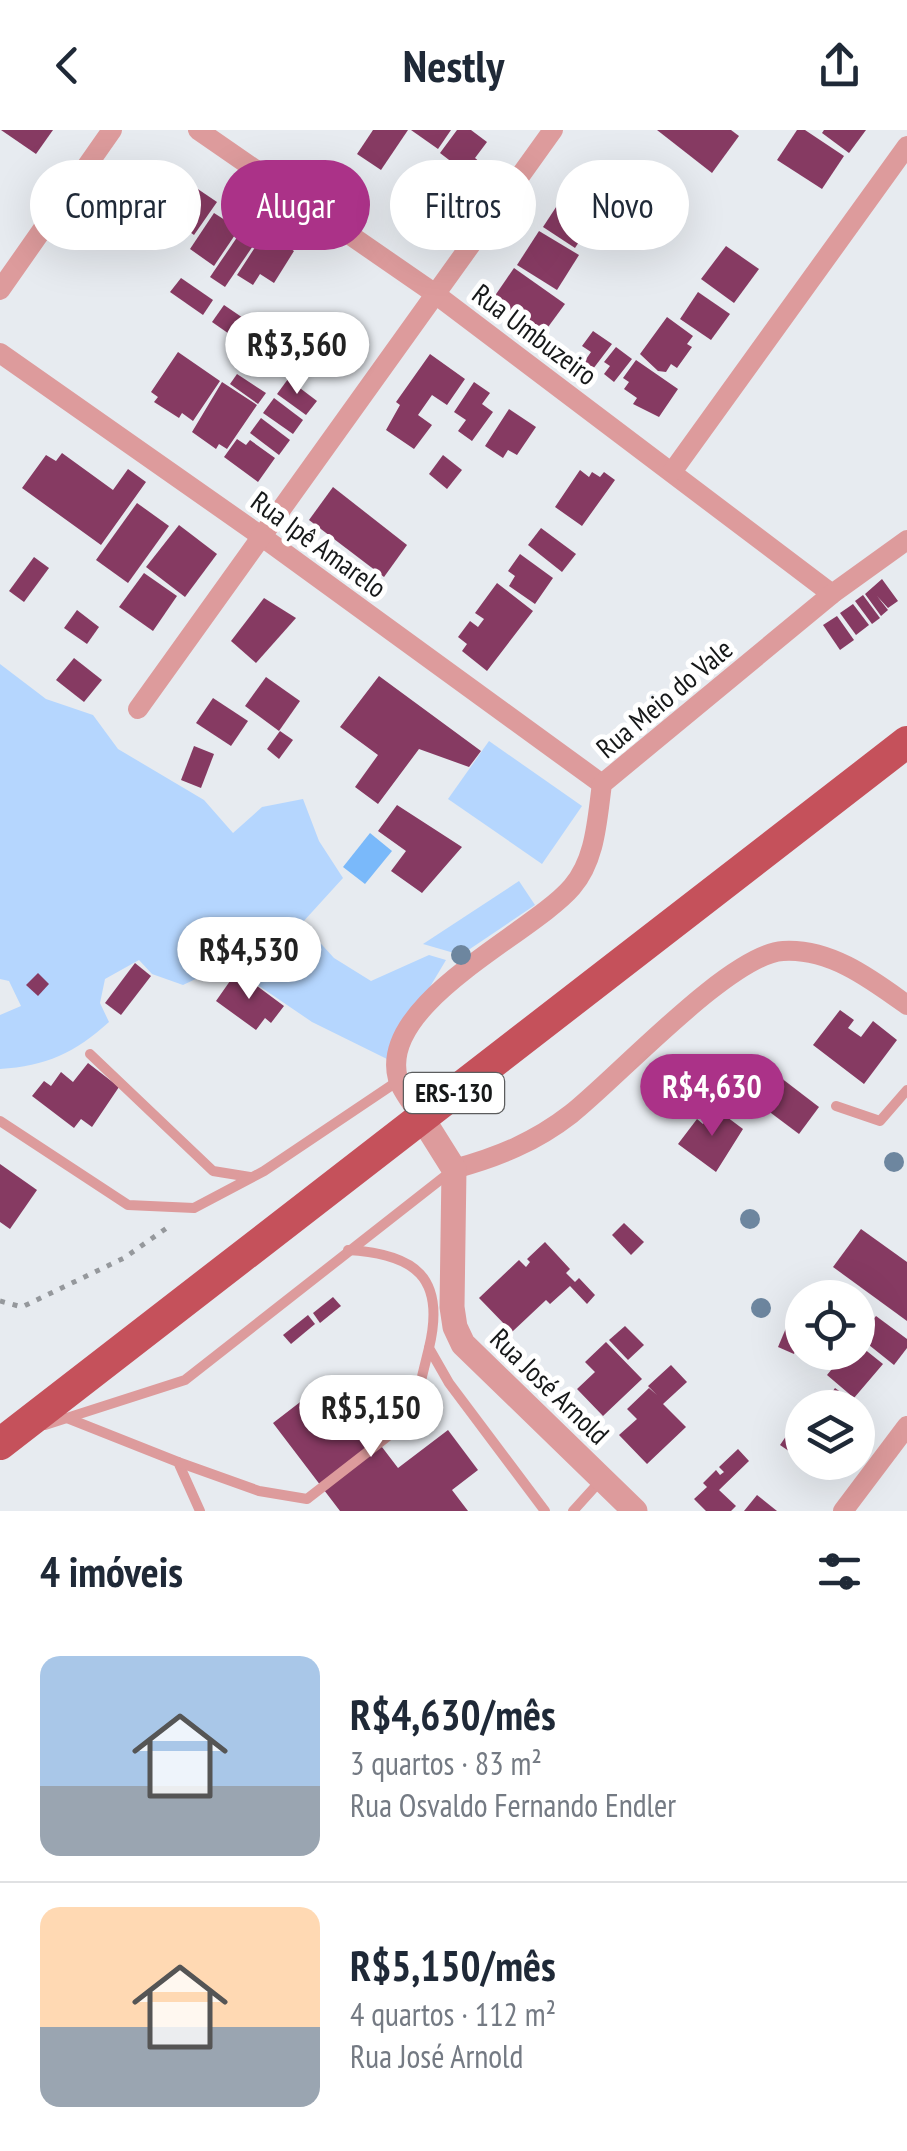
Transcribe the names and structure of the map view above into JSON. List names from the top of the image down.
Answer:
{
  "streets": {
    "main road": ["ERS-130"],
    "street": [
      "Rua Umbuzeiro",
      "Rua Ipê Amarelo",
      "Rua Meio do Vale",
      "Rua José Arnold"
    ]
  },
  "crossings": [
    ["Rua Umbuzeiro", "Rua Meio do Vale"],
    ["Rua Ipê Amarelo", "Rua Meio do Vale"]
  ],
  "page": {
    "header": "Nestly",
    "chip": [
      "Comprar",
      "Alugar",
      "Filtros",
      "Novo"
    ],
    "price": [
      "R$3,560",
      "R$4,530",
      "R$4,630",
      "R$5,150"
    ],
    "heading": "4 imóveis",
    "list": [
      {
        "name": "R$4,630/mês",
        "note": "3 quartos · 83 m² · Rua Osvaldo Fernando Endler"
      },
      {
        "name": "R$5,150/mês",
        "note": "4 quartos · 112 m² · Rua José Arnold"
      }
    ]
  }
}
